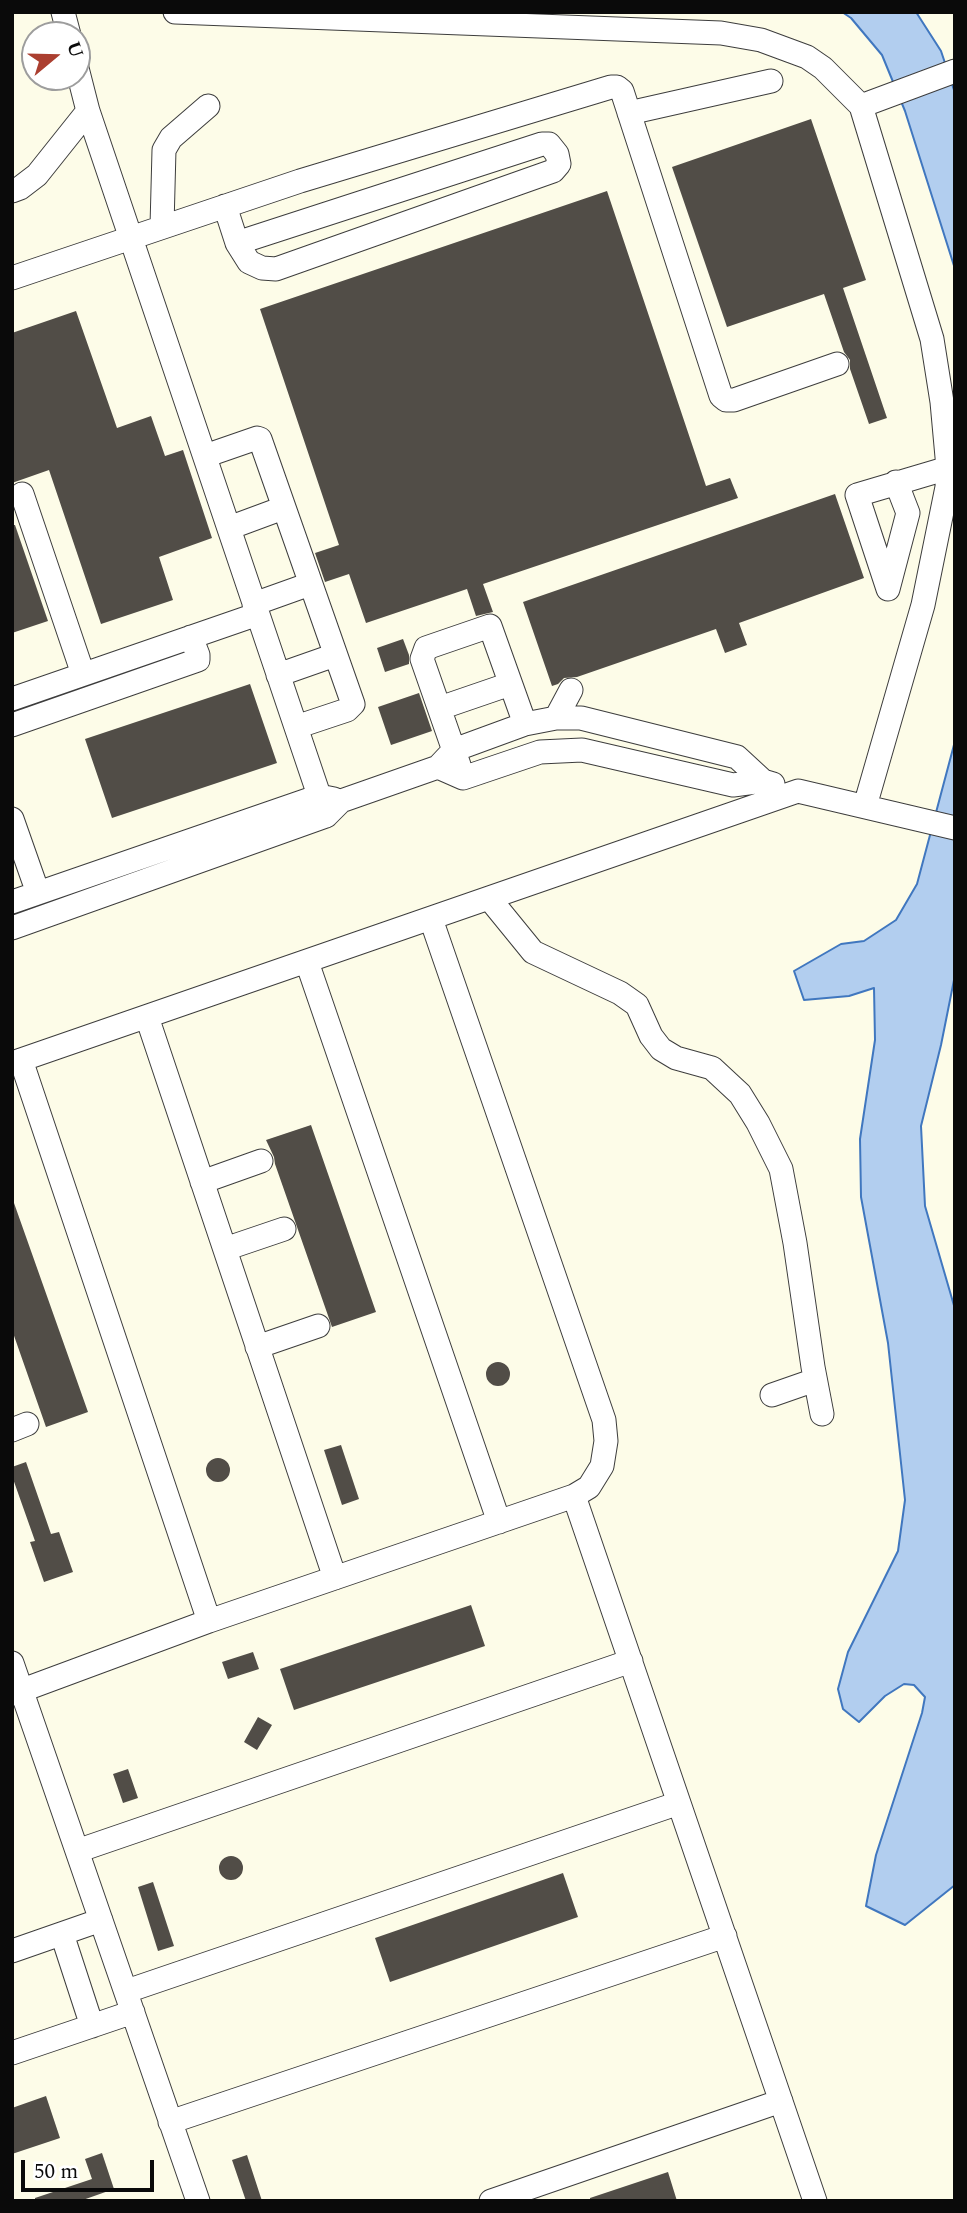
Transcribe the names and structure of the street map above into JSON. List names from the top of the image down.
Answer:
{
  "scale_bar": "50 m",
  "north": "right"
}
